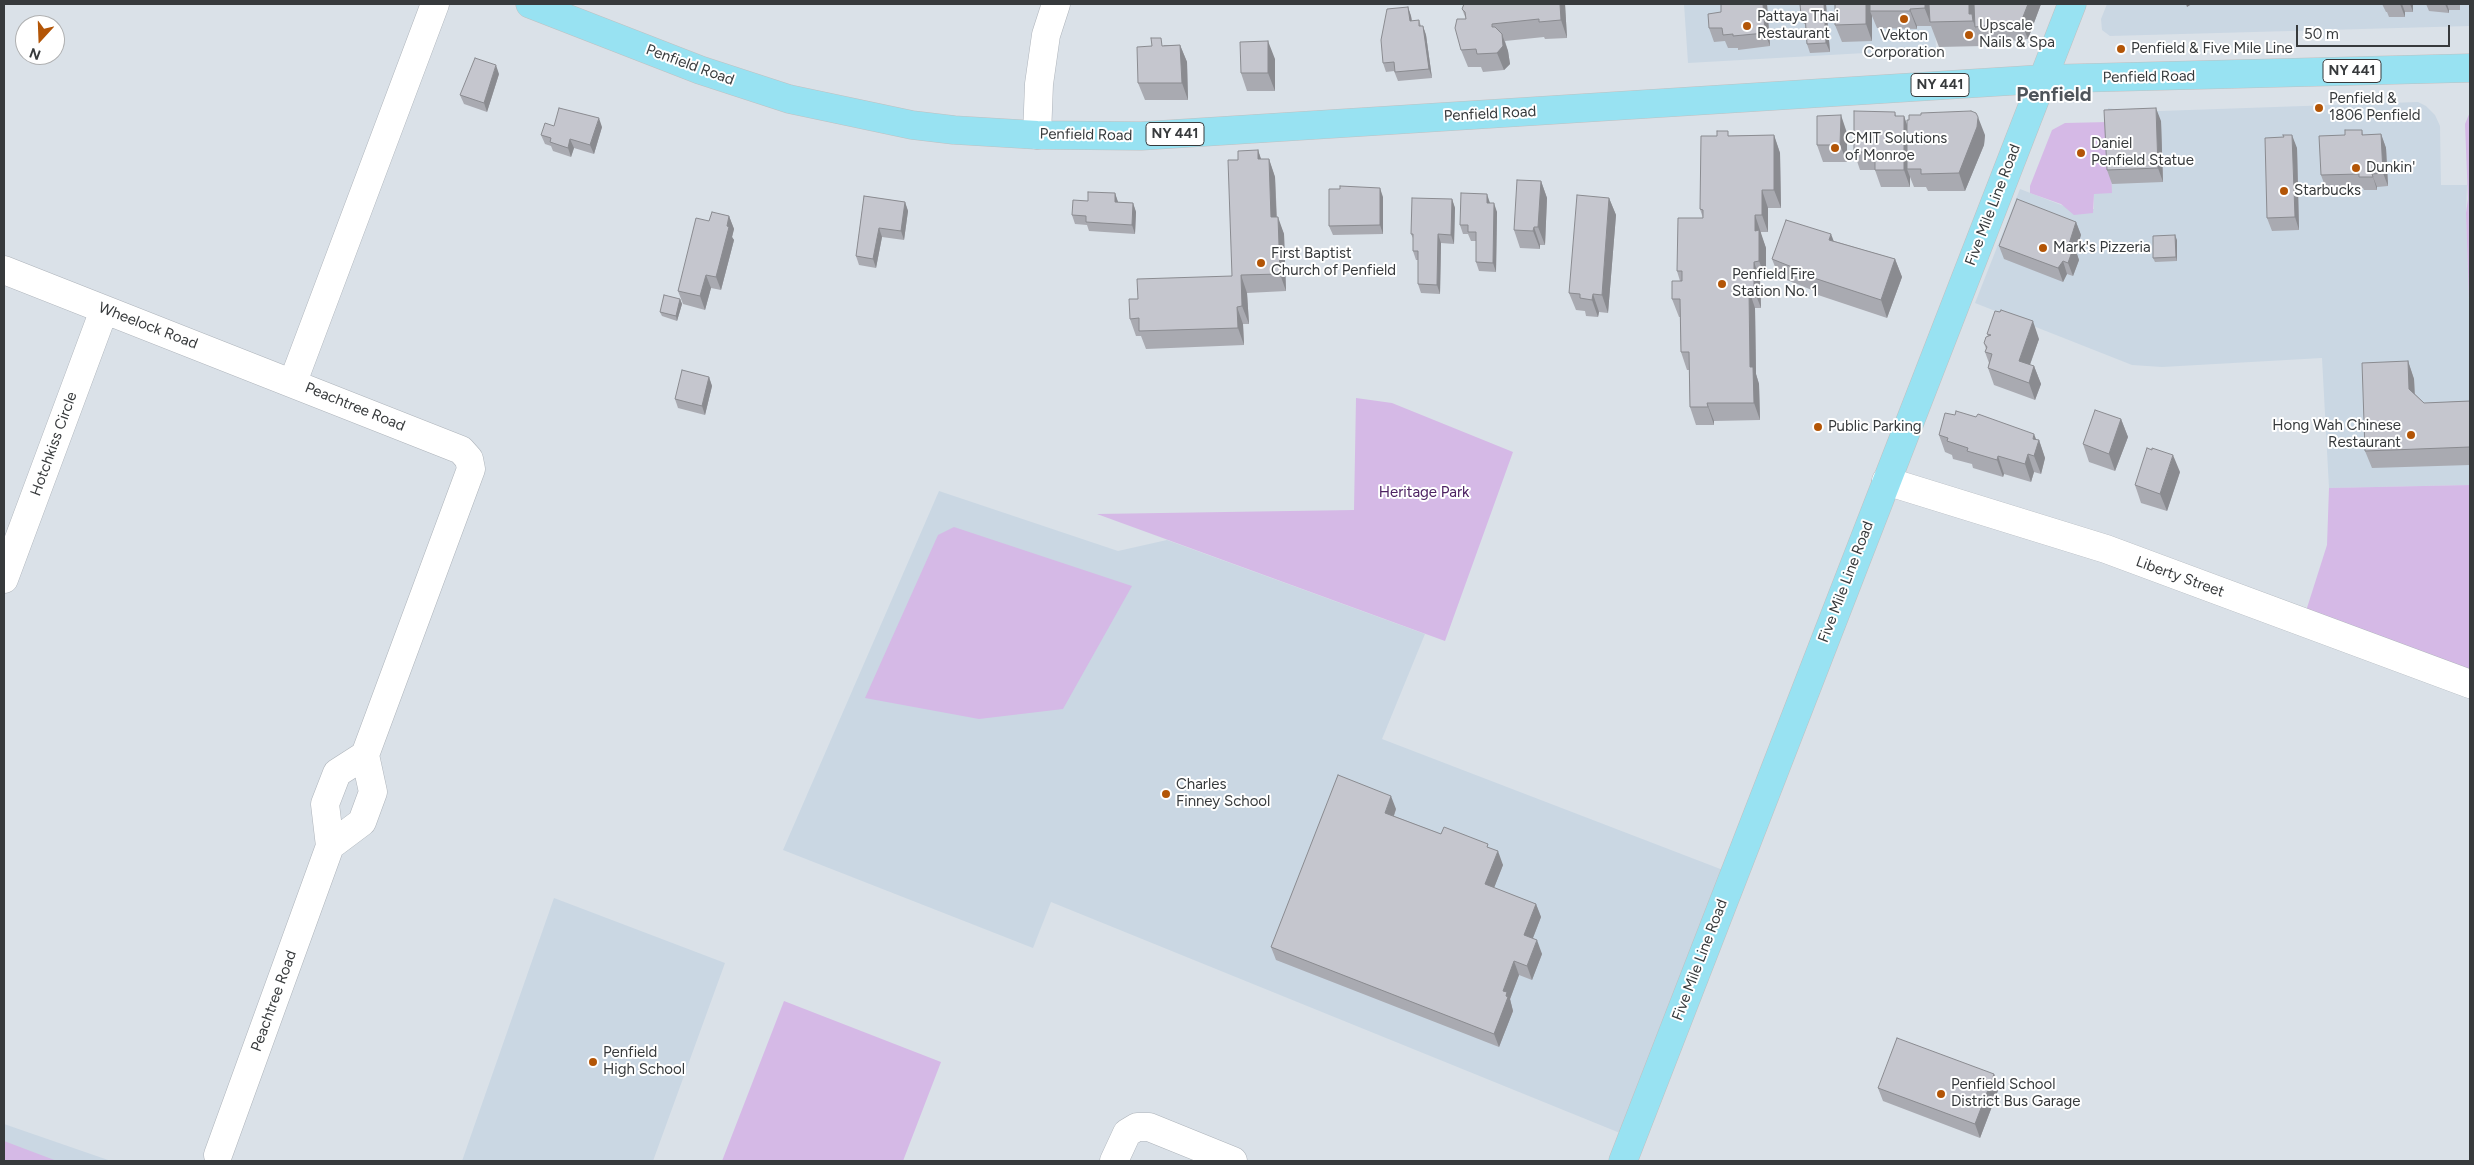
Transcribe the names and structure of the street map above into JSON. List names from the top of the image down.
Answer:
{
  "streets": {
    "main road": ["Penfield Road", "NY 441", "Five Mile Line Road"],
    "street": [
      "Wheelock Road",
      "Peachtree Road",
      "Hotchkiss Circle",
      "Liberty Street"
    ]
  },
  "crossings": [
    ["Penfield Road", "Five Mile Line Road"],
    ["Five Mile Line Road", "Liberty Street"],
    ["Wheelock Road", "Peachtree Road"],
    ["Wheelock Road", "Hotchkiss Circle"]
  ],
  "districts": ["Penfield"],
  "parks": ["Heritage Park"],
  "places": [
    "Vekton Corporation",
    "Pattaya Thai Restaurant",
    "Upscale Nails & Spa",
    "Penfield & Five Mile Line",
    "Penfield & 1806 Penfield",
    "CMIT Solutions of Monroe",
    "Daniel Penfield Statue",
    "Dunkin'",
    "Starbucks",
    "Mark's Pizzeria",
    "First Baptist Church of Penfield",
    "Penfield Fire Station No. 1",
    "Public Parking",
    "Hong Wah Chinese Restaurant",
    "Charles Finney School",
    "Penfield High School",
    "Penfield School District Bus Garage"
  ],
  "scale_bar": "50 m",
  "north": "bottom"
}
